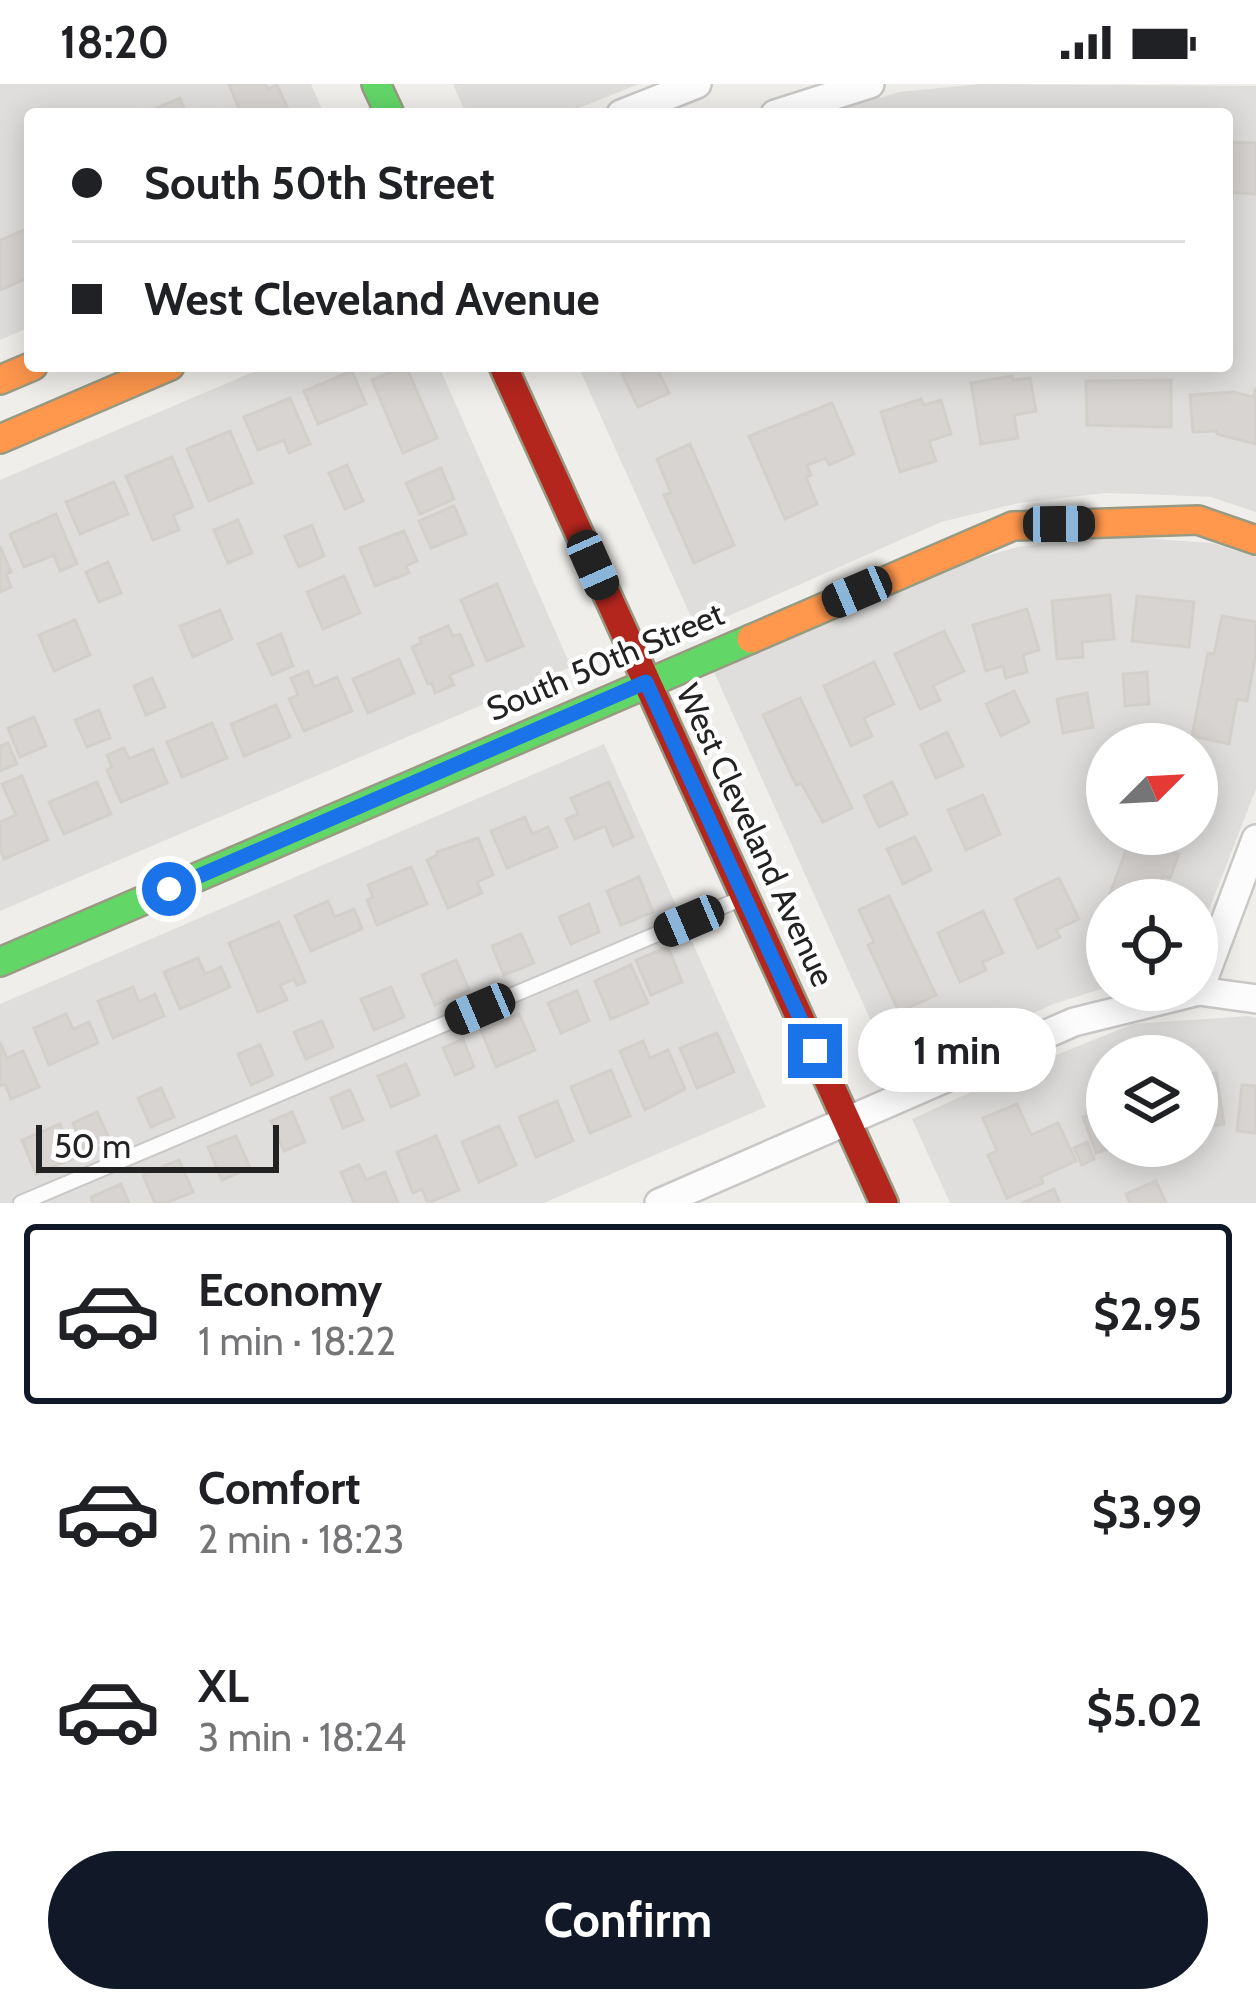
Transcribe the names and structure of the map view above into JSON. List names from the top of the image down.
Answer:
{
  "streets": {
    "street": ["South 50th Street", "West Cleveland Avenue"]
  },
  "crossings": [
    ["South 50th Street", "West Cleveland Avenue"]
  ],
  "scale_bar": "50 m",
  "north": "top right",
  "page": {
    "status": "18:20",
    "banner": ["South 50th Street", "West Cleveland Avenue"],
    "bubble": "1 min",
    "scale": "50 m",
    "list": [
      {
        "name": "Economy",
        "note": "1 min · 18:22",
        "value": "$2.95"
      },
      {
        "name": "Comfort",
        "note": "2 min · 18:23",
        "value": "$3.99"
      },
      {
        "name": "XL",
        "note": "3 min · 18:24",
        "value": "$5.02"
      }
    ],
    "buttons": "Confirm"
  }
}
